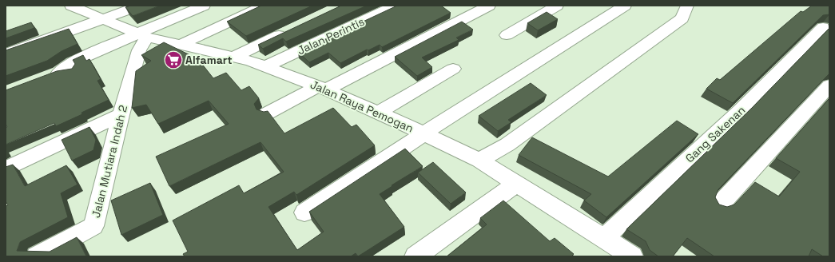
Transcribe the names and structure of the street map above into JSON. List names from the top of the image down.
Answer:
{
  "streets": {
    "street": [
      "Jalan Perintis",
      "Jalan Raya Pemogan",
      "Gang Sakenan",
      "Jalan Mutiara Indah 2"
    ]
  },
  "crossings": [
    ["Jalan Perintis", "Jalan Raya Pemogan"],
    ["Jalan Raya Pemogan", "Gang Sakenan"],
    ["Jalan Raya Pemogan", "Jalan Mutiara Indah 2"]
  ],
  "places": {
    "supermarket": ["Alfamart"]
  }
}
